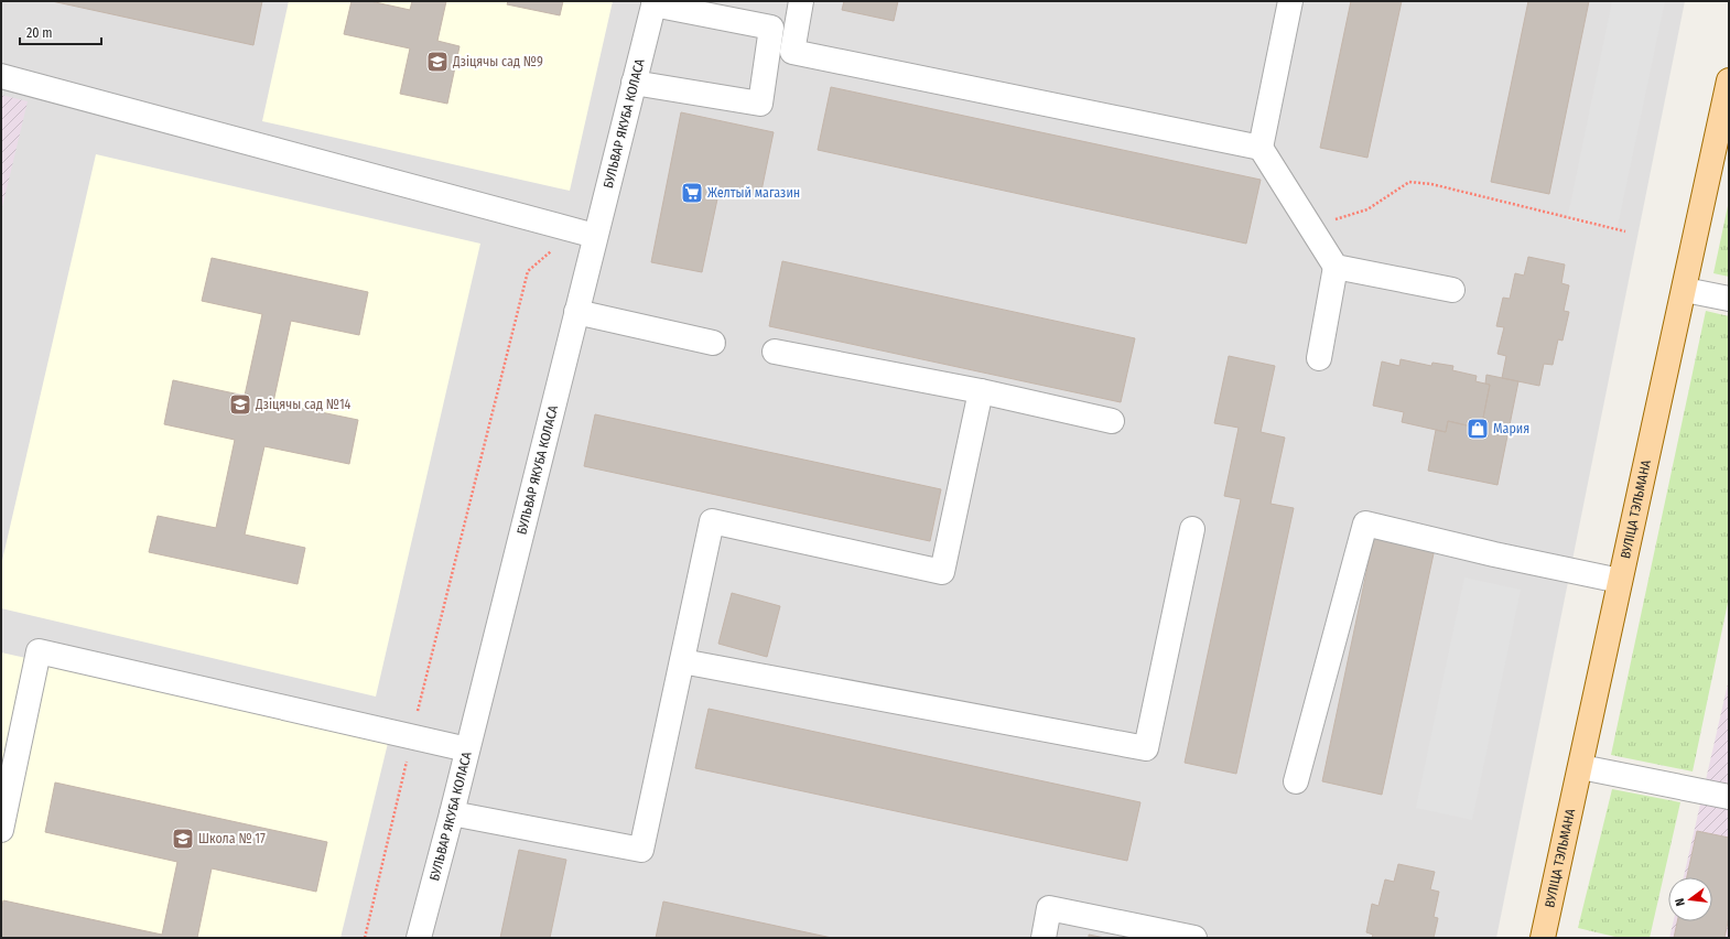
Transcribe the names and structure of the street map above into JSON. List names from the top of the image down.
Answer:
{
  "streets": {
    "main road": ["ВУЛІЦА ТЭЛЬМАНА"],
    "street": ["БУЛЬВАР ЯКУБА КОЛАСА"]
  },
  "places": {
    "school or university": ["Дзіцячы сад №9", "Дзіцячы сад №14", "Школа № 17"],
    "supermarket": ["Желтый магазин"],
    "shop": ["Мария"]
  },
  "scale_bar": "20 m",
  "north": "left"
}
